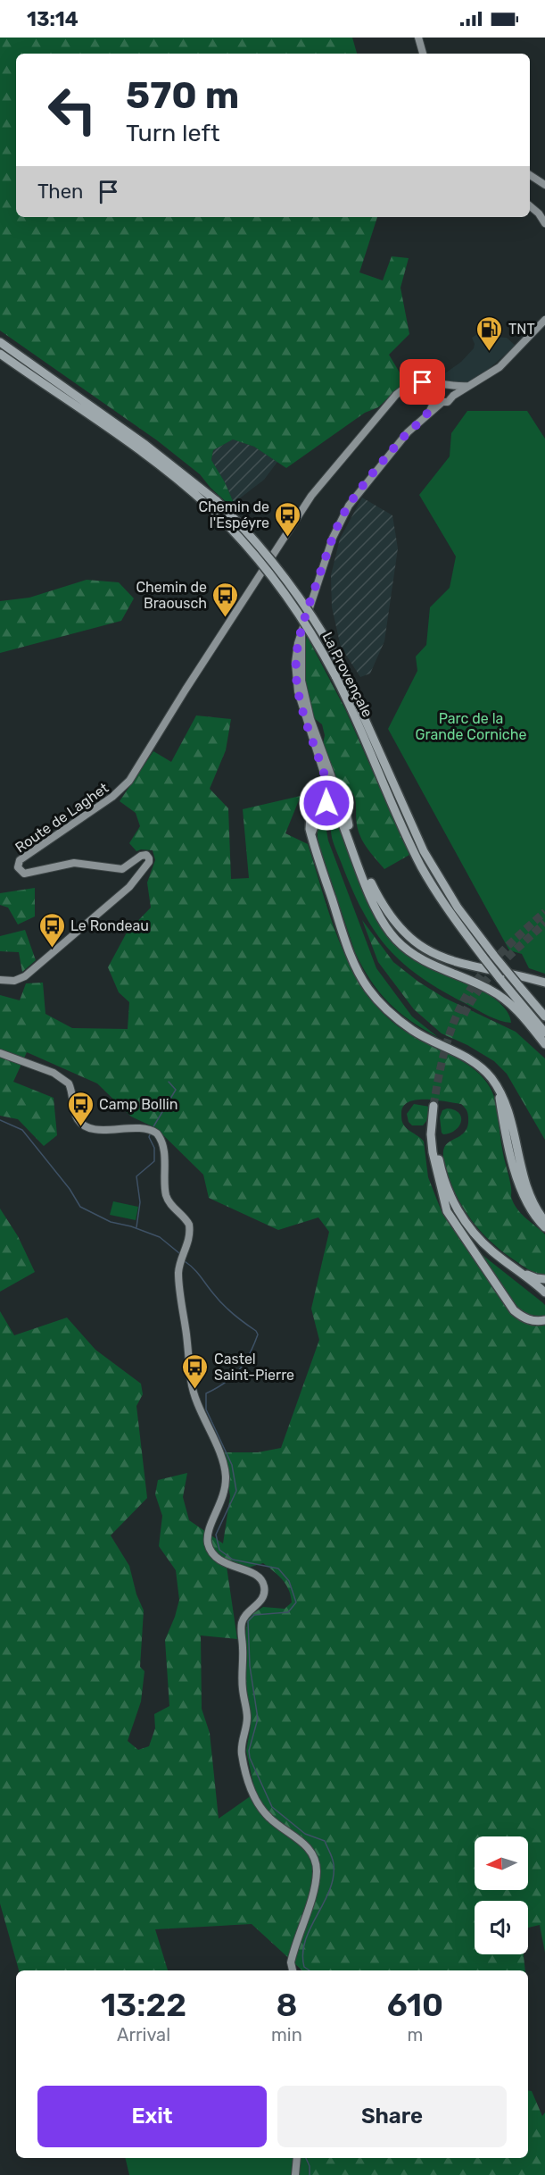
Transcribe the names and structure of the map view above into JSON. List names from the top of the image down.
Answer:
{
  "streets": {
    "highway": ["La Provençale"],
    "main road": ["Route de Laghet"]
  },
  "parks": ["Parc de la Grande Corniche"],
  "places": {
    "fuel station": ["TNT"],
    "bus stop": [
      "Chemin de l'Espéyre",
      "Chemin de Braousch",
      "Le Rondeau",
      "Camp Bollin",
      "Castel Saint-Pierre"
    ]
  },
  "north": "left",
  "page": {
    "status": "13:14",
    "turn": ["570 m", "Turn left"],
    "then": "Then",
    "eta": [
      "13:22",
      "Arrival",
      "8",
      "min",
      "610",
      "m"
    ],
    "buttons": ["Exit", "Share"]
  }
}
